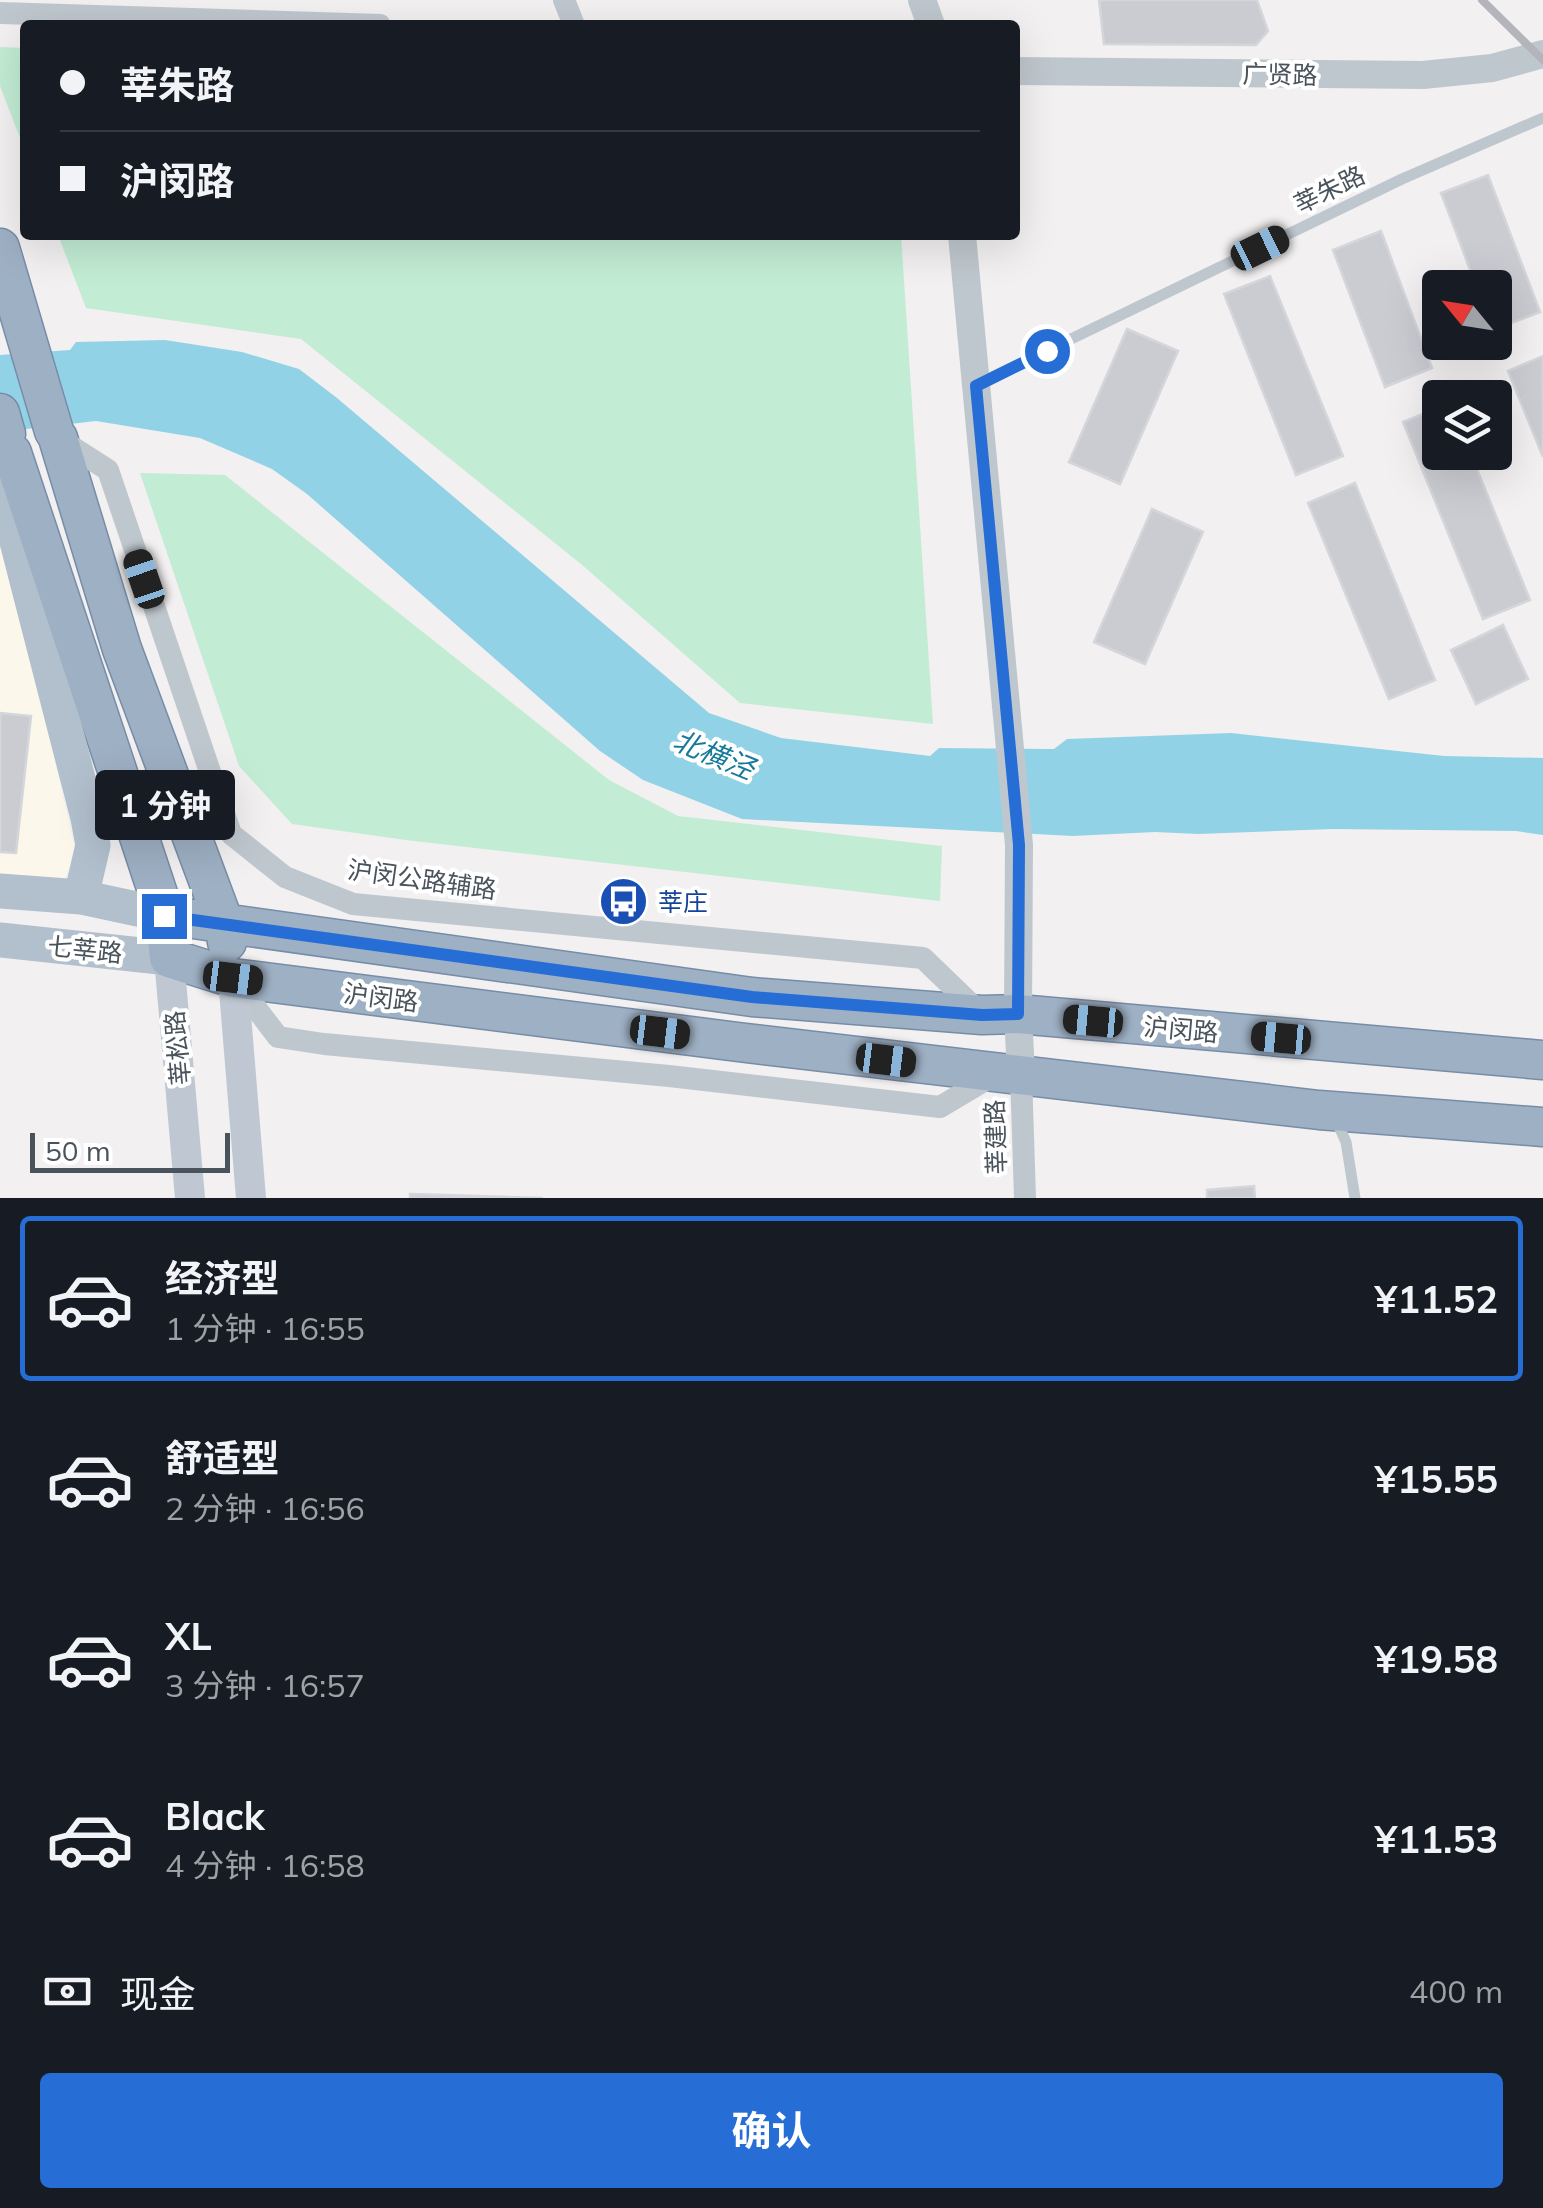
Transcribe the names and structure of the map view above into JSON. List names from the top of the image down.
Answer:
{
  "streets": {
    "highway": ["沪闵路"],
    "main road": ["七莘路", "莘松路"],
    "street": ["广贤路", "沪闵公路辅路", "莘建路"],
    "lane": ["莘朱路"]
  },
  "crossings": [
    ["沪闵公路辅路", "沪闵路"],
    ["七莘路", "沪闵路"],
    ["七莘路", "莘松路"],
    ["沪闵路", "莘松路"],
    ["沪闵路", "莘建路"]
  ],
  "water": ["北横泾"],
  "places": {
    "bus stop": ["莘庄"]
  },
  "scale_bar": "50 m",
  "north": "top left",
  "page": {
    "banner": ["莘朱路", "沪闵路"],
    "bubble": "1 分钟",
    "scale": "50 m",
    "list": [
      {
        "name": "经济型",
        "note": "1 分钟 · 16:55",
        "value": "¥11.52"
      },
      {
        "name": "舒适型",
        "note": "2 分钟 · 16:56",
        "value": "¥15.55"
      },
      {
        "name": "XL",
        "note": "3 分钟 · 16:57",
        "value": "¥19.58"
      },
      {
        "name": "Black",
        "note": "4 分钟 · 16:58",
        "value": "¥11.53"
      }
    ],
    "pay": ["现金", "400 m"],
    "buttons": "确认"
  }
}
